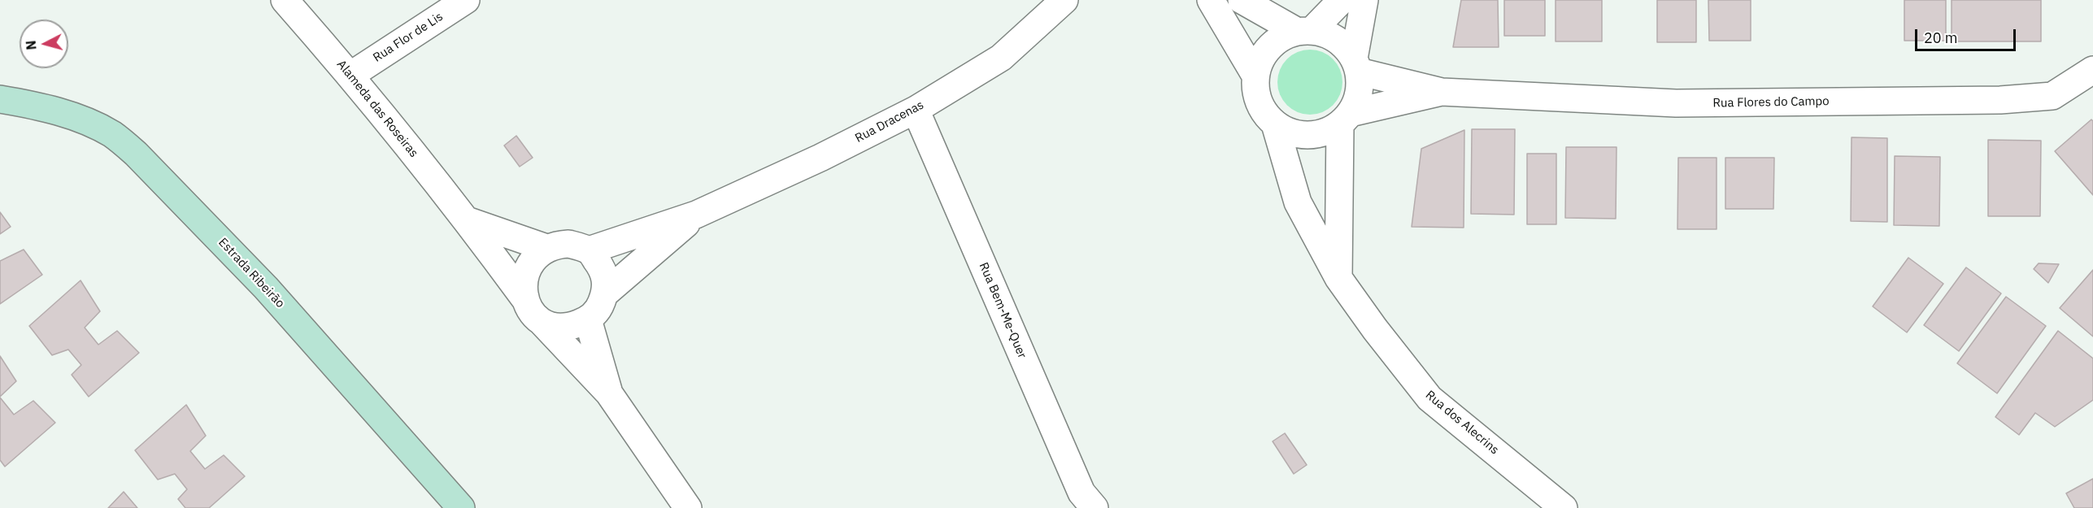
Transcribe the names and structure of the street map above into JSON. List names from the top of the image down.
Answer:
{
  "streets": {
    "street": [
      "Rua Flor de Lis",
      "Rua Flores do Campo",
      "Alameda das Roseiras",
      "Rua Dracenas",
      "Estrada Ribeirão",
      "Rua Bem-Me-Quer",
      "Rua dos Alecrins"
    ]
  },
  "crossings": [
    ["Rua Flor de Lis", "Alameda das Roseiras"],
    ["Rua Flores do Campo", "Rua dos Alecrins"],
    ["Alameda das Roseiras", "Rua Dracenas"],
    ["Rua Dracenas", "Rua Bem-Me-Quer"]
  ],
  "scale_bar": "20 m",
  "north": "left"
}
